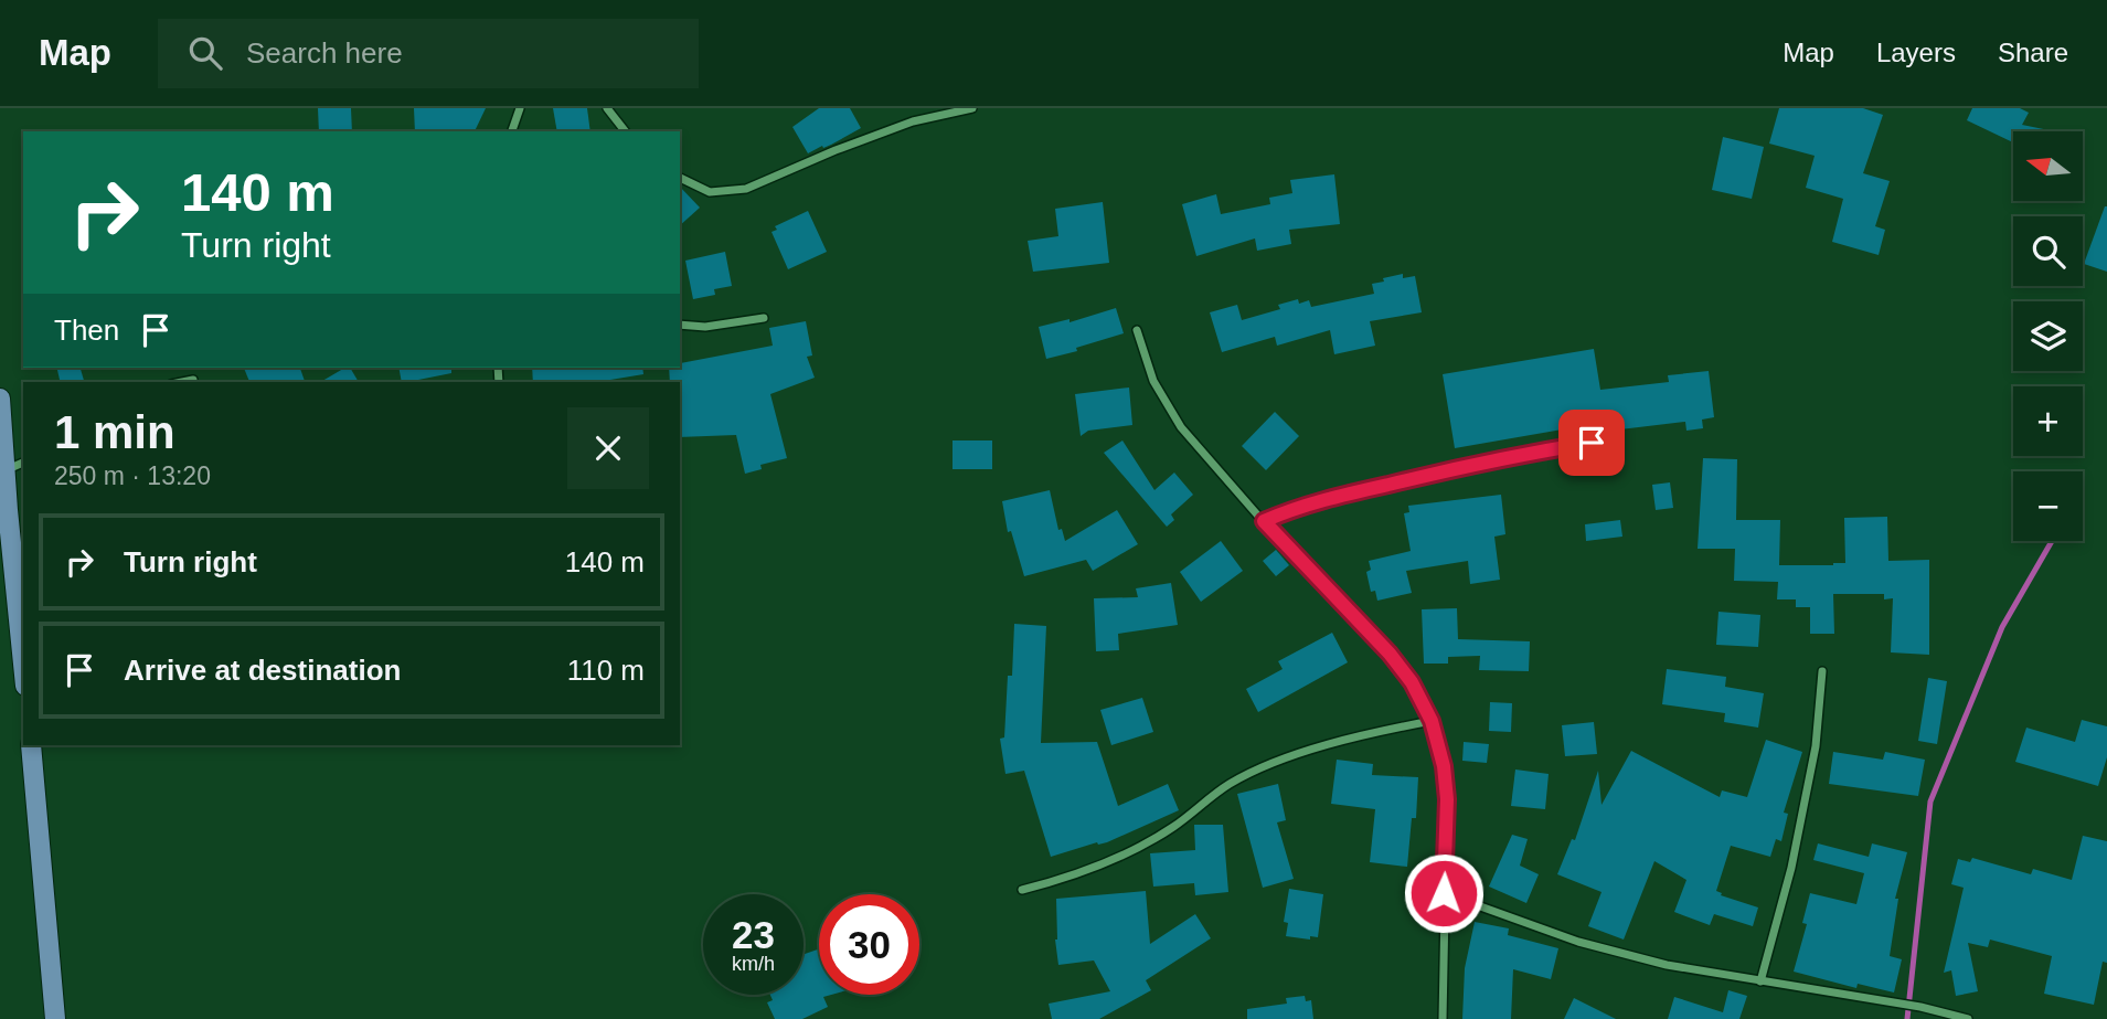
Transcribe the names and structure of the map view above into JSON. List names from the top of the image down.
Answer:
{
  "north": "left",
  "page": {
    "header": "Map",
    "search": "Search here",
    "nav": ["Map", "Layers", "Share"],
    "map_buttons": ["+", "−"],
    "turn": ["140 m", "Turn right"],
    "then": "Then",
    "heading": ["1 min", "250 m · 13:20"],
    "list": [
      {
        "name": "Turn right",
        "value": "140 m"
      },
      {
        "name": "Arrive at destination",
        "value": "110 m"
      }
    ],
    "speed": "23 km/h",
    "limit": "30"
  }
}
